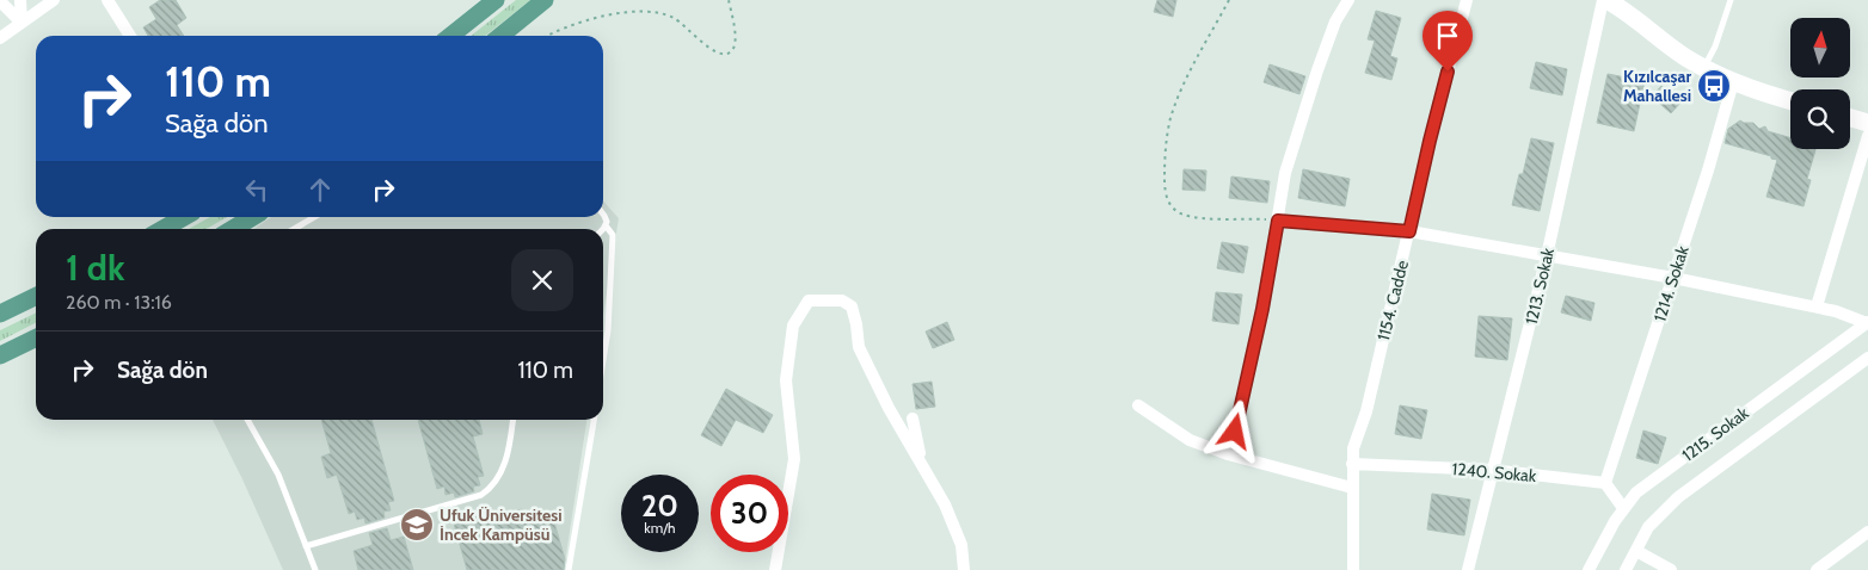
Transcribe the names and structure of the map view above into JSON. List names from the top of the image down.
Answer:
{
  "streets": {
    "street": [
      "1214. Sokak",
      "1213. Sokak",
      "1154. Cadde",
      "1215. Sokak",
      "1240. Sokak"
    ]
  },
  "crossings": [
    ["1214. Sokak", "1240. Sokak"],
    ["1213. Sokak", "1240. Sokak"],
    ["1154. Cadde", "1240. Sokak"]
  ],
  "places": {
    "bus stop": ["Kızılcaşar Mahallesi"],
    "school or university": ["Ufuk Üniversitesi İncek Kampüsü"]
  },
  "north": "top",
  "page": {
    "turn": ["110 m", "Sağa dön"],
    "heading": ["1 dk", "260 m · 13:16"],
    "list": [
      {
        "name": "Sağa dön",
        "value": "110 m"
      }
    ],
    "speed": "20 km/h",
    "limit": "30"
  }
}
